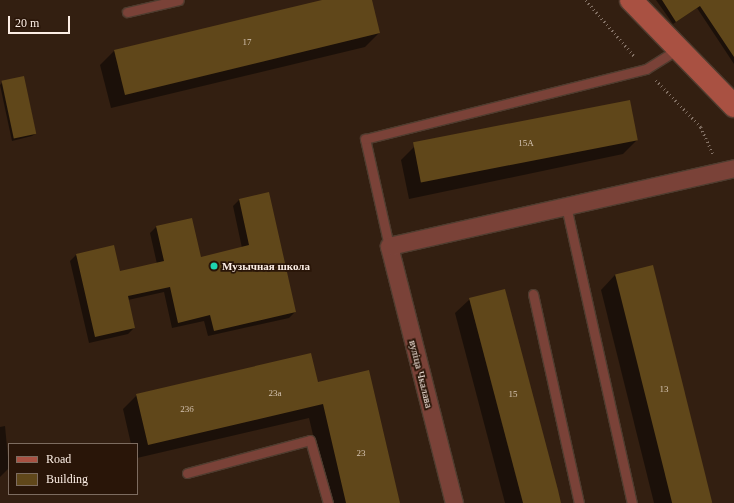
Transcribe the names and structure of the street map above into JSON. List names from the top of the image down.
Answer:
{
  "streets": {
    "street": ["вуліца Чкалава"]
  },
  "places": ["Музычная школа"],
  "house_numbers": [
    "17",
    "15А",
    "13",
    "23а",
    "15",
    "23б",
    "23"
  ],
  "legend": ["Road", "Building"],
  "scale_bar": "20 m"
}
